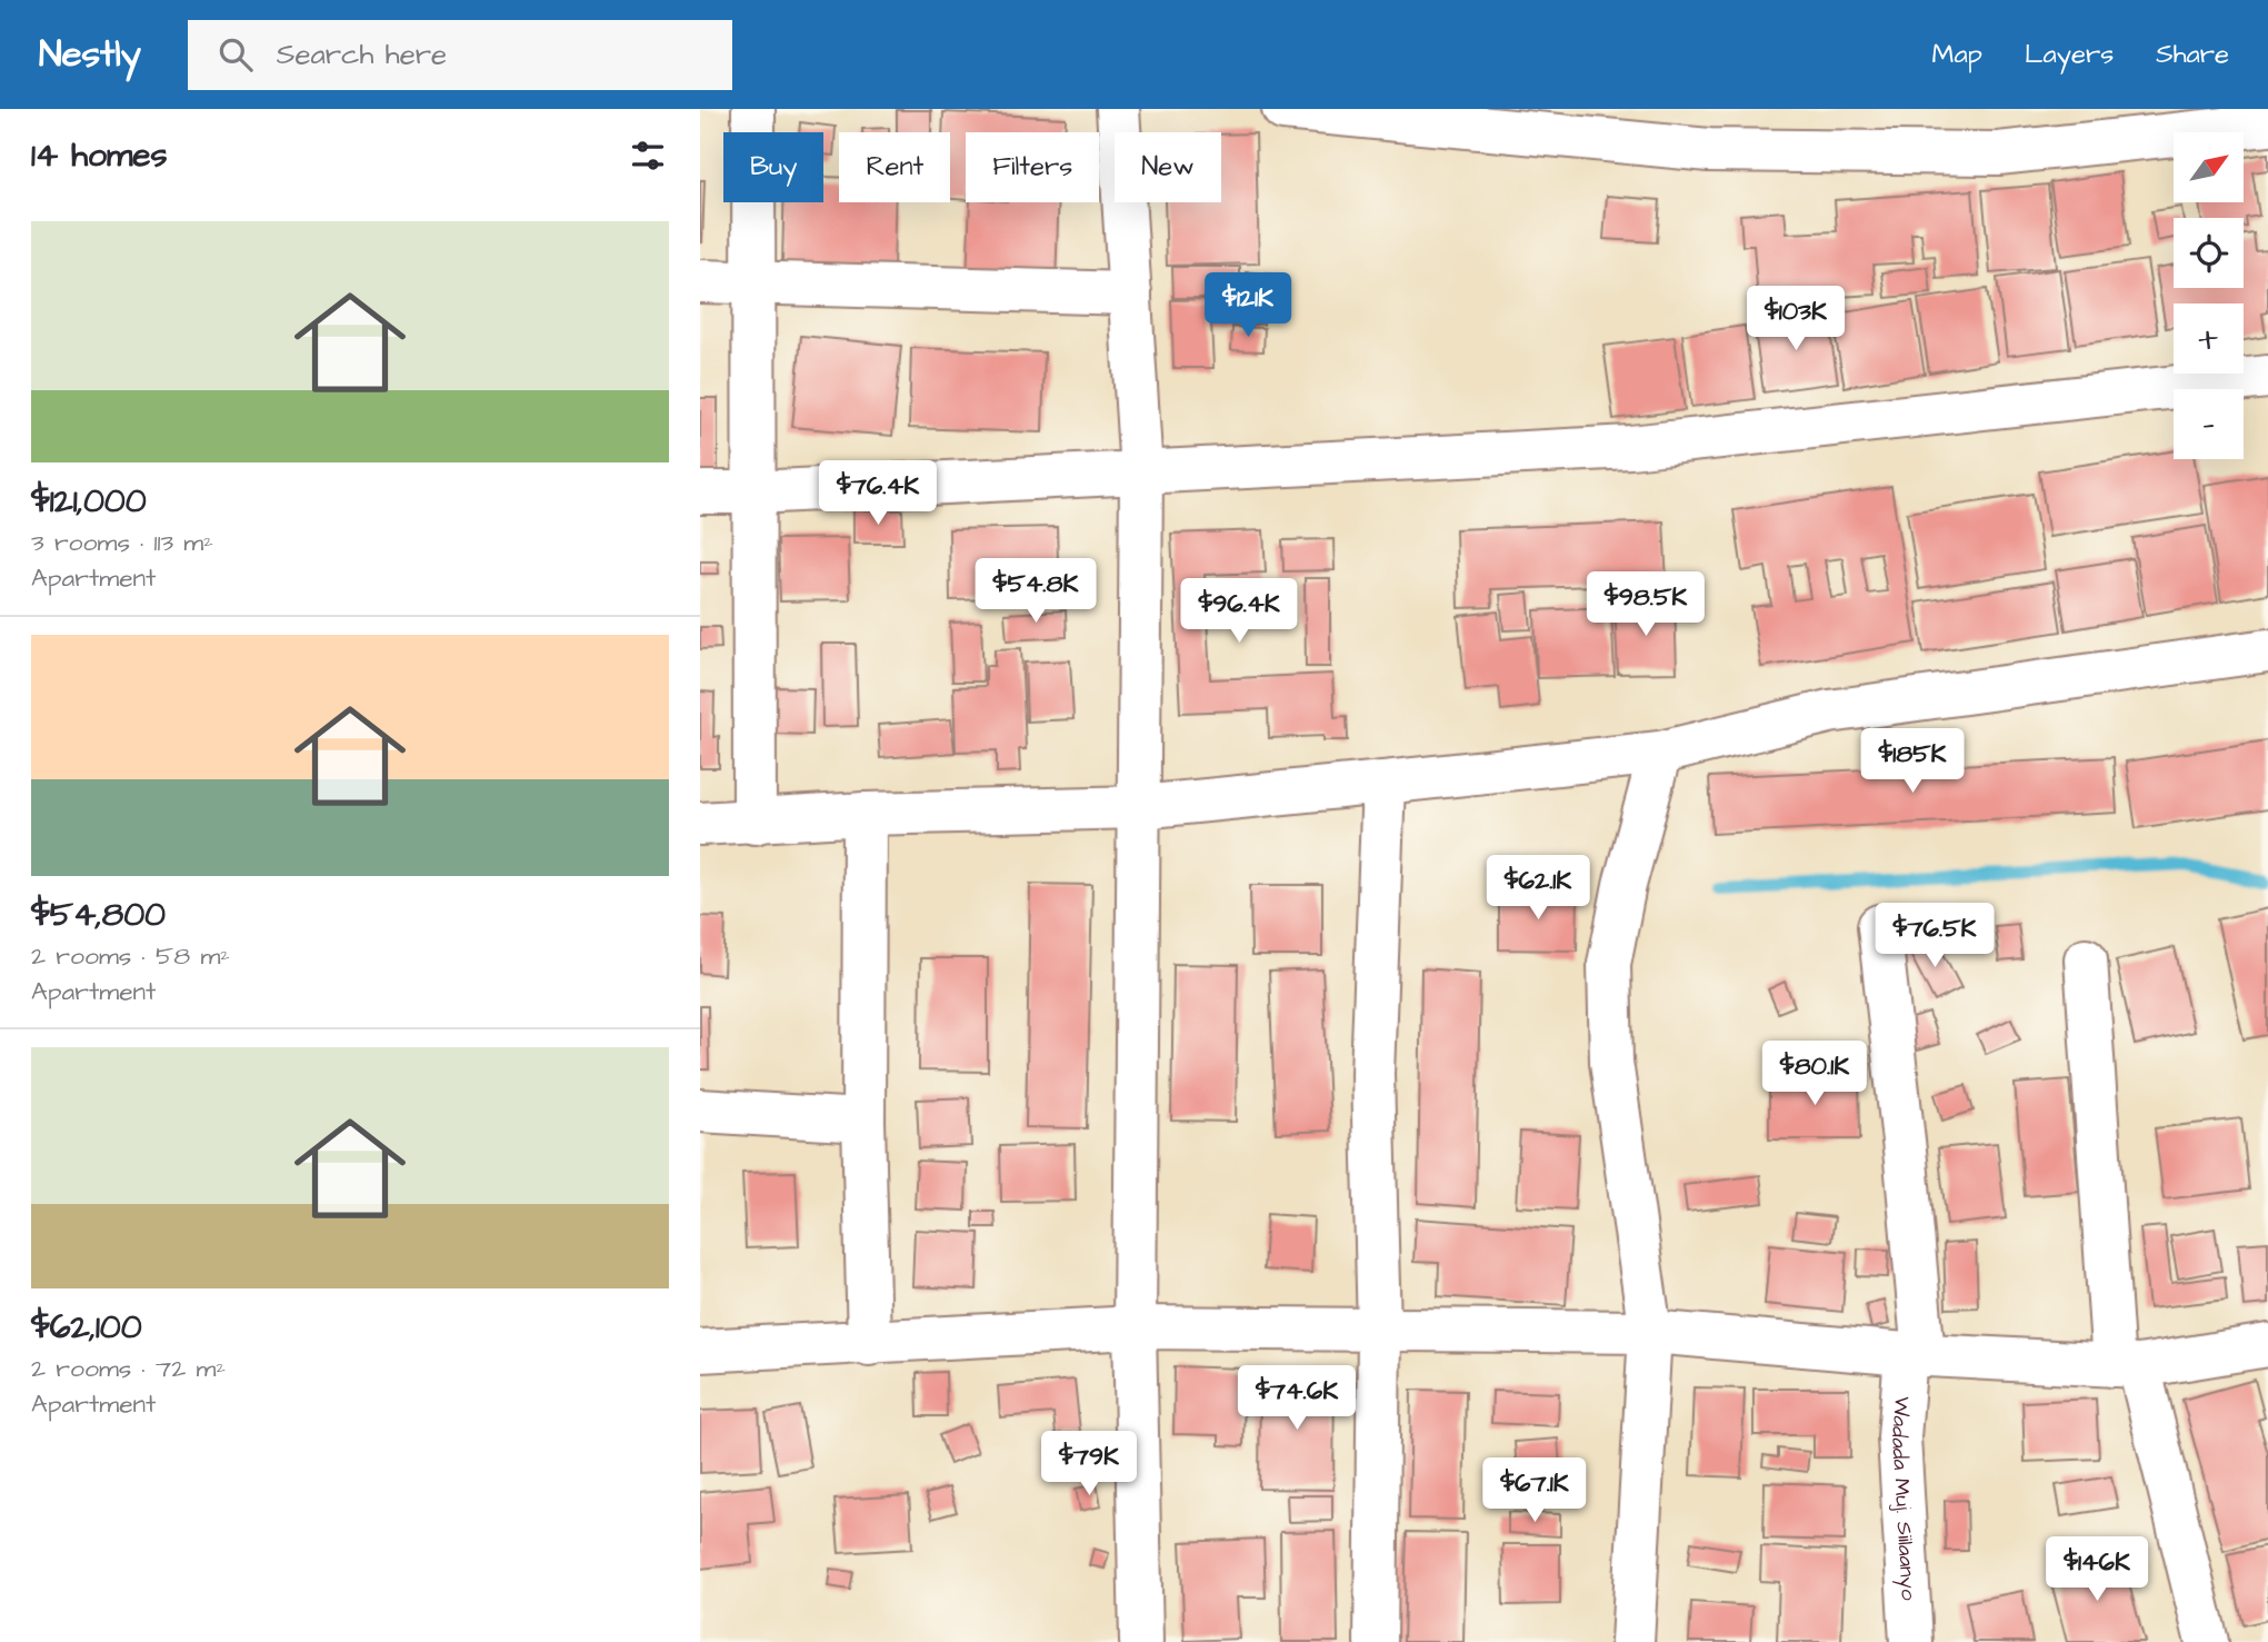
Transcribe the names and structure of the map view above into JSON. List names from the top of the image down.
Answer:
{
  "streets": {
    "main road": ["Wadada Muj. Siilaanyo"]
  },
  "north": "top right",
  "page": {
    "header": "Nestly",
    "search": "Search here",
    "nav": ["Map", "Layers", "Share"],
    "heading": "14 homes",
    "map_buttons": ["+", "−"],
    "chip": [
      "Buy",
      "Rent",
      "Filters",
      "New"
    ],
    "list": [
      {
        "name": "$121,000",
        "note": "3 rooms · 113 m² · Apartment"
      },
      {
        "name": "$54,800",
        "note": "2 rooms · 58 m² · Apartment"
      },
      {
        "name": "$62,100",
        "note": "2 rooms · 72 m² · Apartment"
      }
    ],
    "price": [
      "$121K",
      "$103K",
      "$76.4K",
      "$54.8K",
      "$98.5K",
      "$96.4K",
      "$185K",
      "$62.1K",
      "$76.5K",
      "$80.1K",
      "$74.6K",
      "$79K",
      "$67.1K",
      "$146K"
    ]
  }
}
